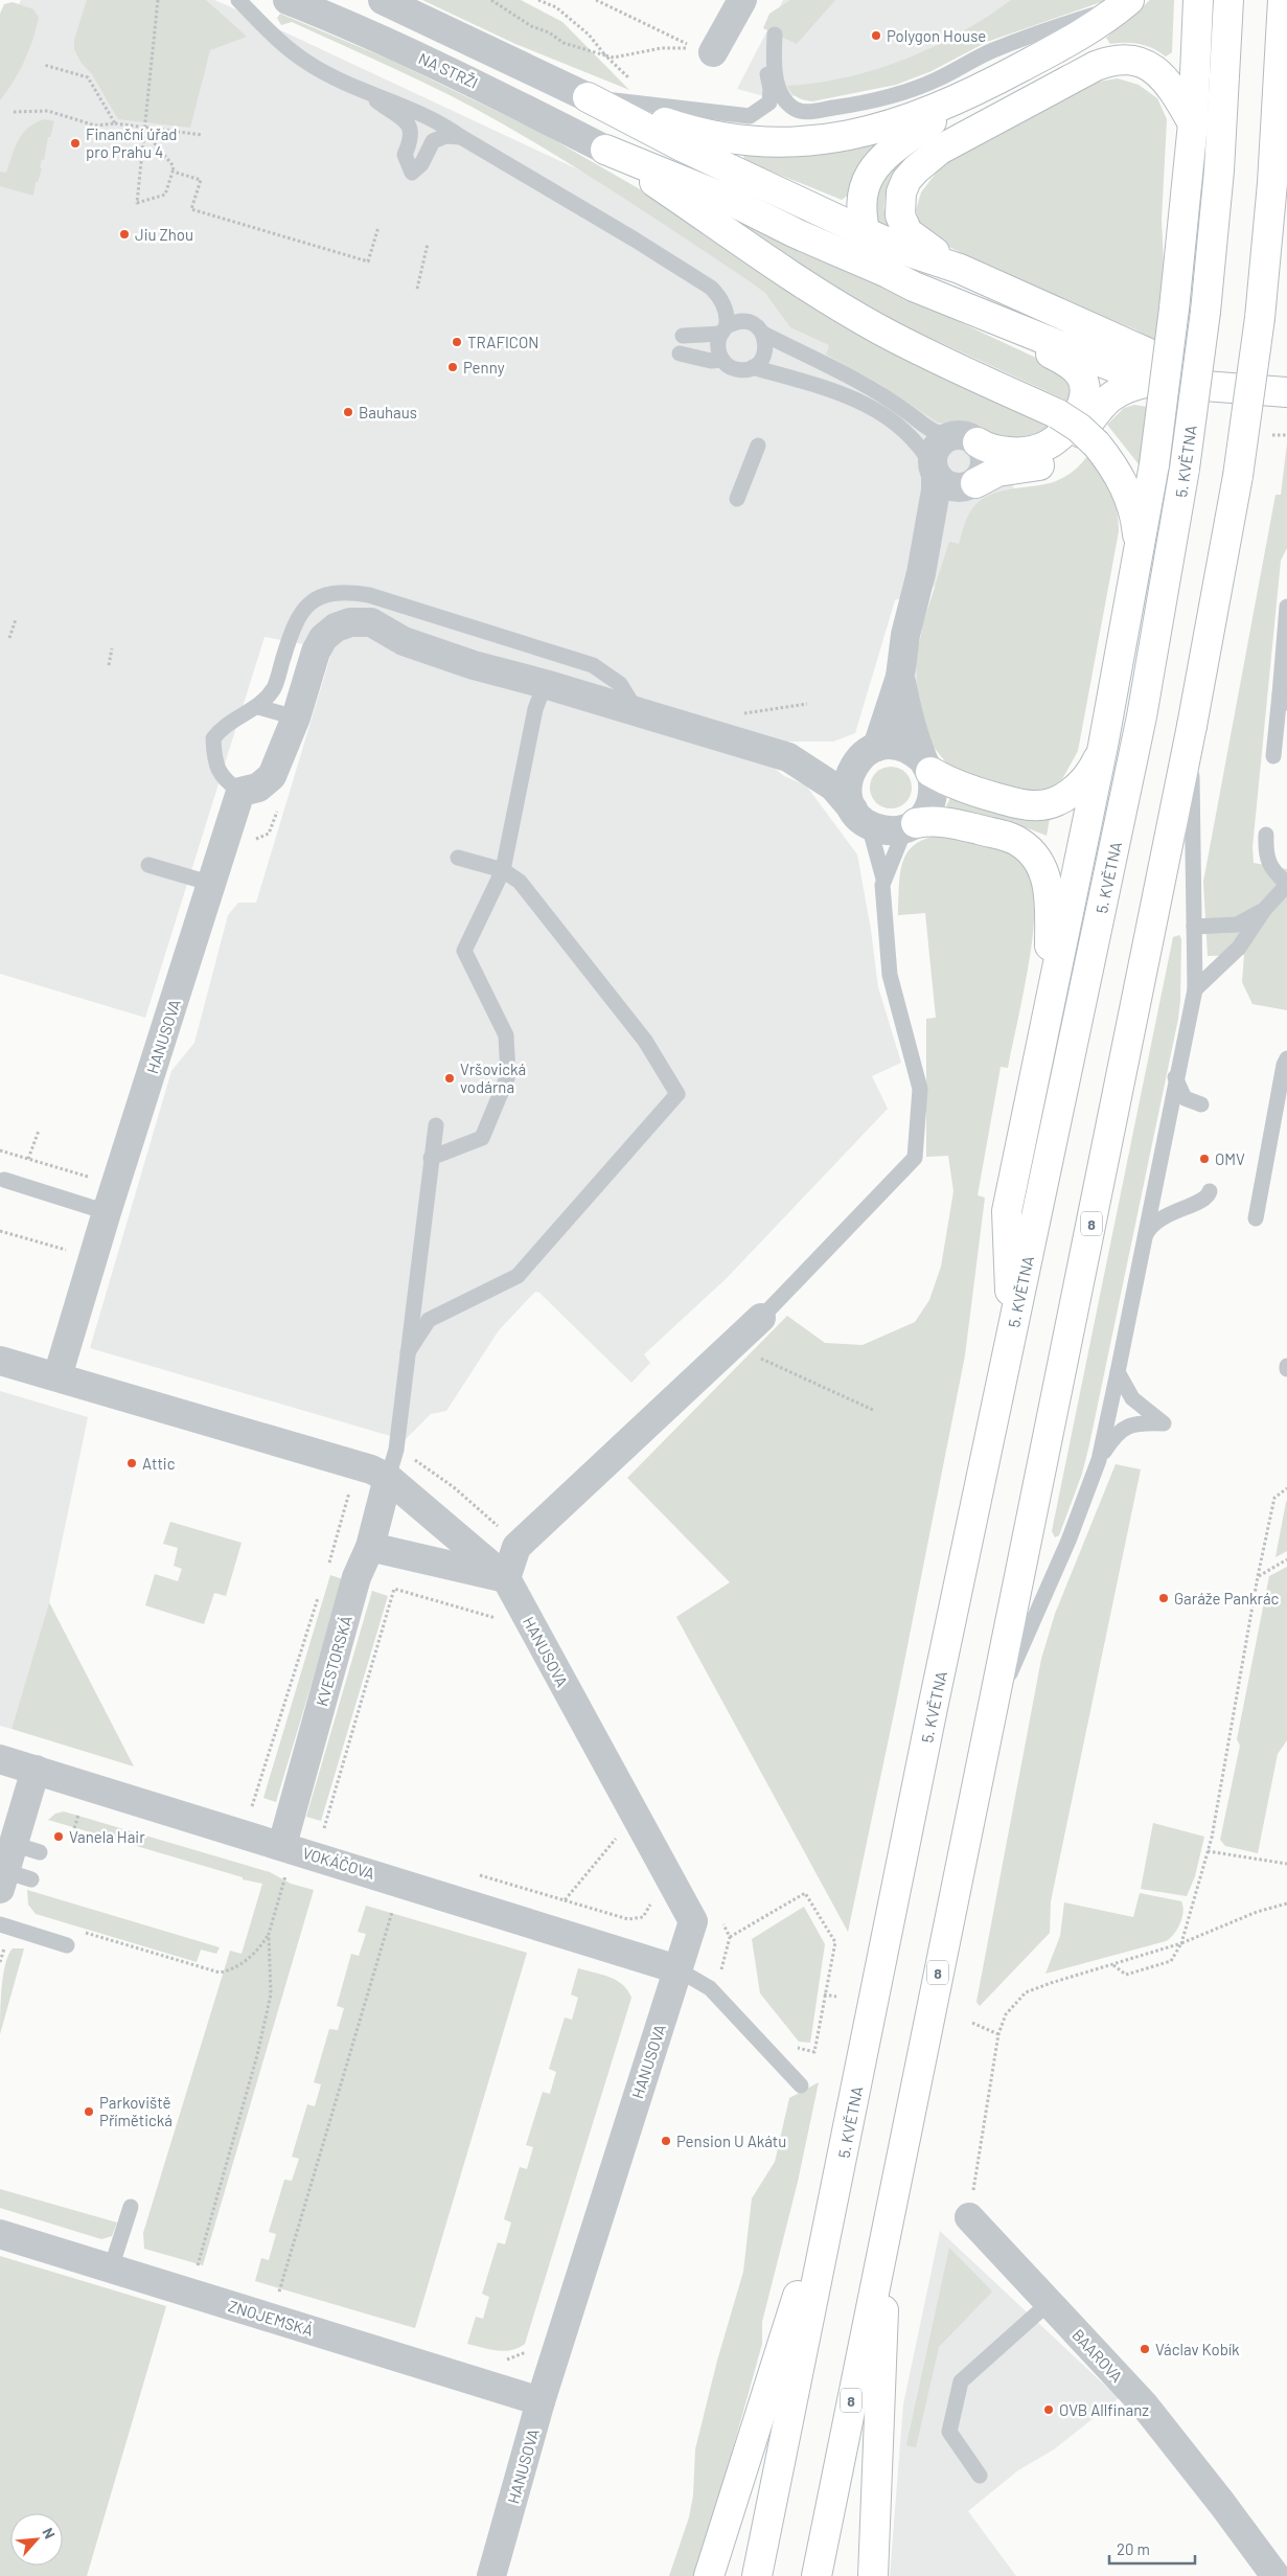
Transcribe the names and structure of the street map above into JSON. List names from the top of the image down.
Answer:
{
  "streets": {
    "main road": ["5. KVĚTNA", "8"],
    "street": [
      "NA STRŽI",
      "HANUSOVA",
      "KVESTORSKÁ",
      "VOKÁČOVA",
      "ZNOJEMSKÁ",
      "BAAROVA"
    ]
  },
  "crossings": [
    ["HANUSOVA", "KVESTORSKÁ"],
    ["HANUSOVA", "VOKÁČOVA"],
    ["HANUSOVA", "ZNOJEMSKÁ"],
    ["KVESTORSKÁ", "VOKÁČOVA"]
  ],
  "places": [
    "Polygon House",
    "Finanční úřad pro Prahu 4",
    "Jiu Zhou",
    "TRAFICON",
    "Penny",
    "Bauhaus",
    "Vršovická vodárna",
    "OMV",
    "Attic",
    "Garáže Pankrác",
    "Vanela Hair",
    "Parkoviště Přímětická",
    "Pension U Akátu",
    "Václav Kobík",
    "OVB Allfinanz"
  ],
  "scale_bar": "20 m",
  "north": "top right"
}
